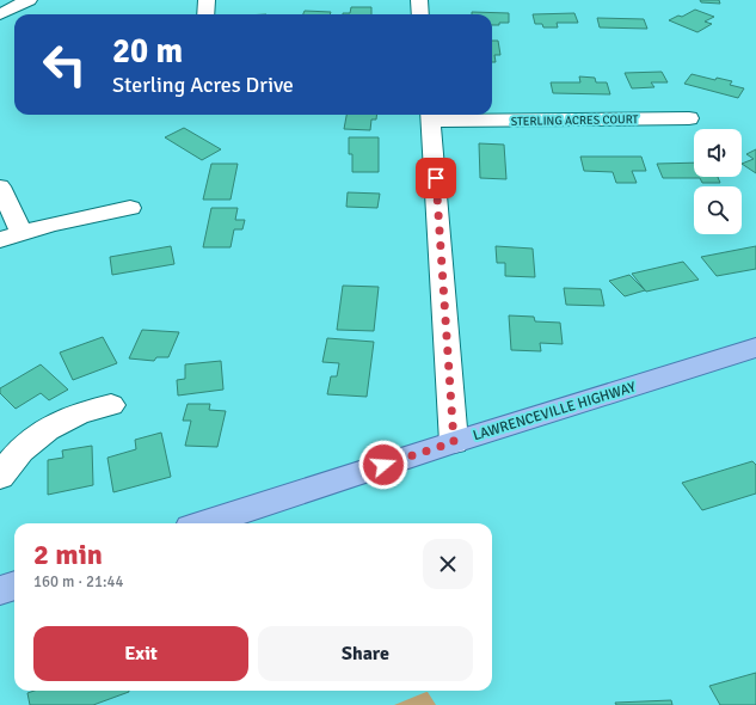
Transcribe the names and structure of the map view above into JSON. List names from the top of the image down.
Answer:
{
  "streets": {
    "main road": ["LAWRENCEVILLE HIGHWAY"],
    "street": ["STERLING ACRES COURT"]
  },
  "page": {
    "turn": ["20 m", "Sterling Acres Drive"],
    "heading": ["2 min", "160 m · 21:44"],
    "buttons": ["Exit", "Share"]
  }
}
